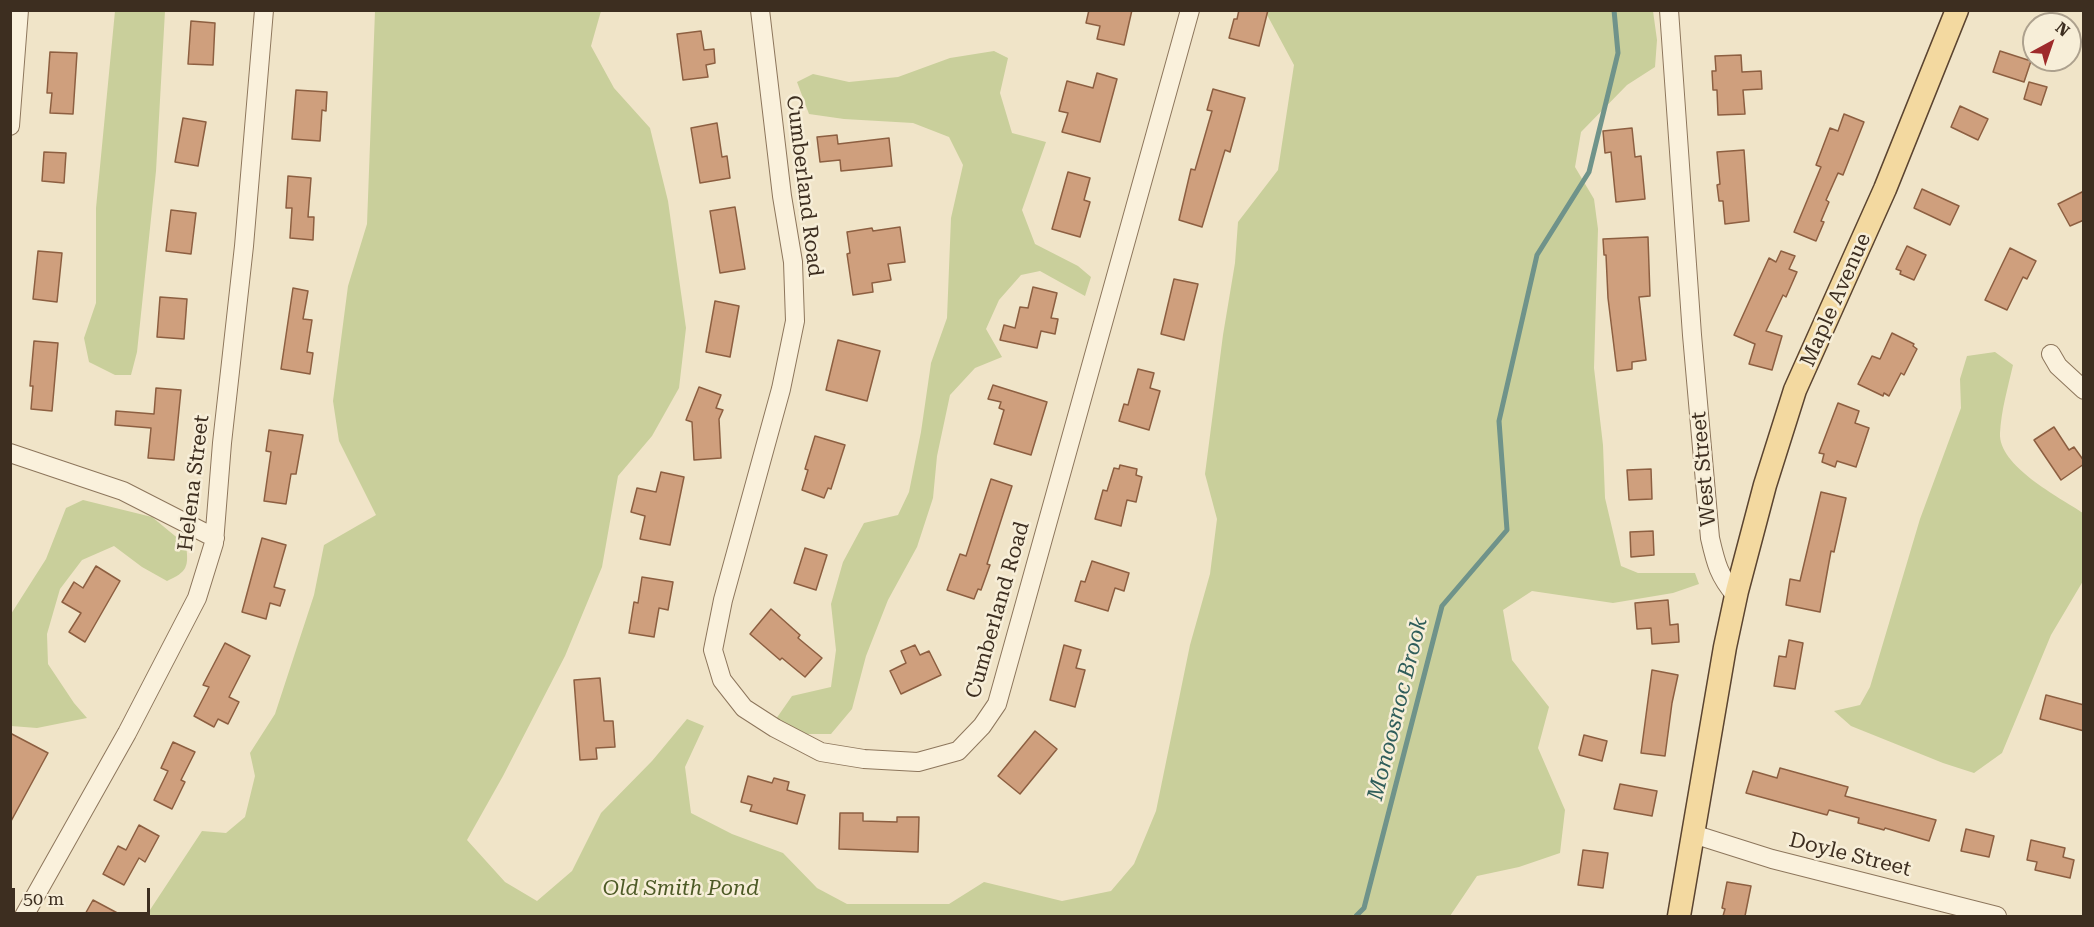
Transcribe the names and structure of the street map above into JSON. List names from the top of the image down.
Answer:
{
  "streets": {
    "main road": ["Maple Avenue"],
    "street": [
      "Cumberland Road",
      "West Street",
      "Helena Street",
      "Doyle Street"
    ]
  },
  "crossings": [
    ["Maple Avenue", "West Street"]
  ],
  "water": ["Monoosnoc Brook"],
  "parks": ["Old Smith Pond"],
  "scale_bar": "50 m",
  "north": "top right"
}
